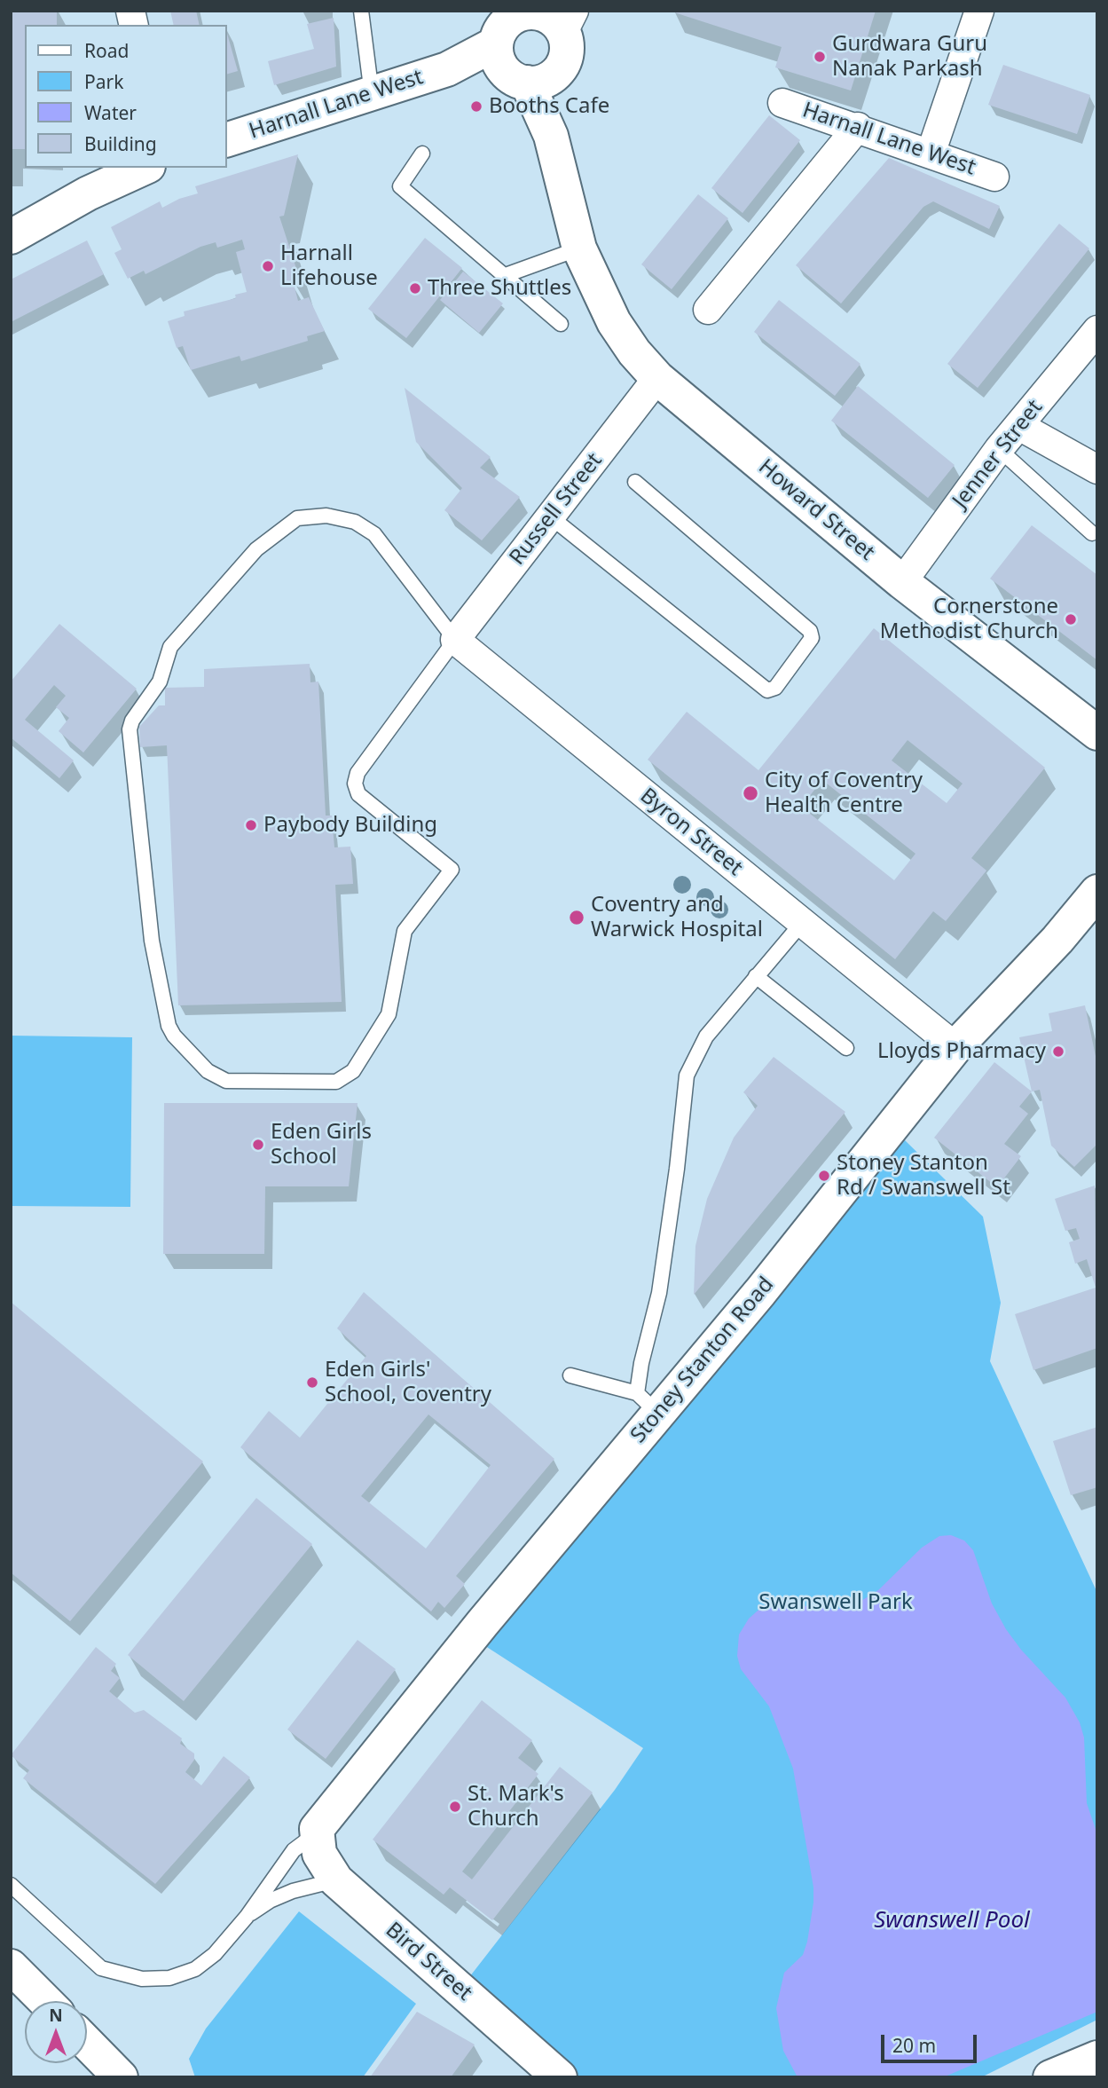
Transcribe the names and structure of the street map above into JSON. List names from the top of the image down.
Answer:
{
  "streets": {
    "main road": [
      "Harnall Lane West",
      "Howard Street",
      "Stoney Stanton Road",
      "Bird Street"
    ],
    "street": ["Jenner Street", "Russell Street", "Byron Street"]
  },
  "crossings": [
    ["Harnall Lane West", "Howard Street"],
    ["Jenner Street", "Howard Street"],
    ["Russell Street", "Howard Street"],
    ["Russell Street", "Byron Street"],
    ["Byron Street", "Stoney Stanton Road"],
    ["Stoney Stanton Road", "Bird Street"]
  ],
  "water": ["Swanswell Pool"],
  "parks": ["Swanswell Park"],
  "places": [
    "Gurdwara Guru Nanak Parkash",
    "Booths Cafe",
    "Harnall Lifehouse",
    "Three Shuttles",
    "Cornerstone Methodist Church",
    "City of Coventry Health Centre",
    "Paybody Building",
    "Coventry and Warwick Hospital",
    "Lloyds Pharmacy",
    "Eden Girls School",
    "Stoney Stanton Rd / Swanswell St",
    "Eden Girls' School, Coventry",
    "St. Mark's Church"
  ],
  "legend": [
    "Road",
    "Park",
    "Water",
    "Building"
  ],
  "scale_bar": "20 m",
  "north": "top"
}
